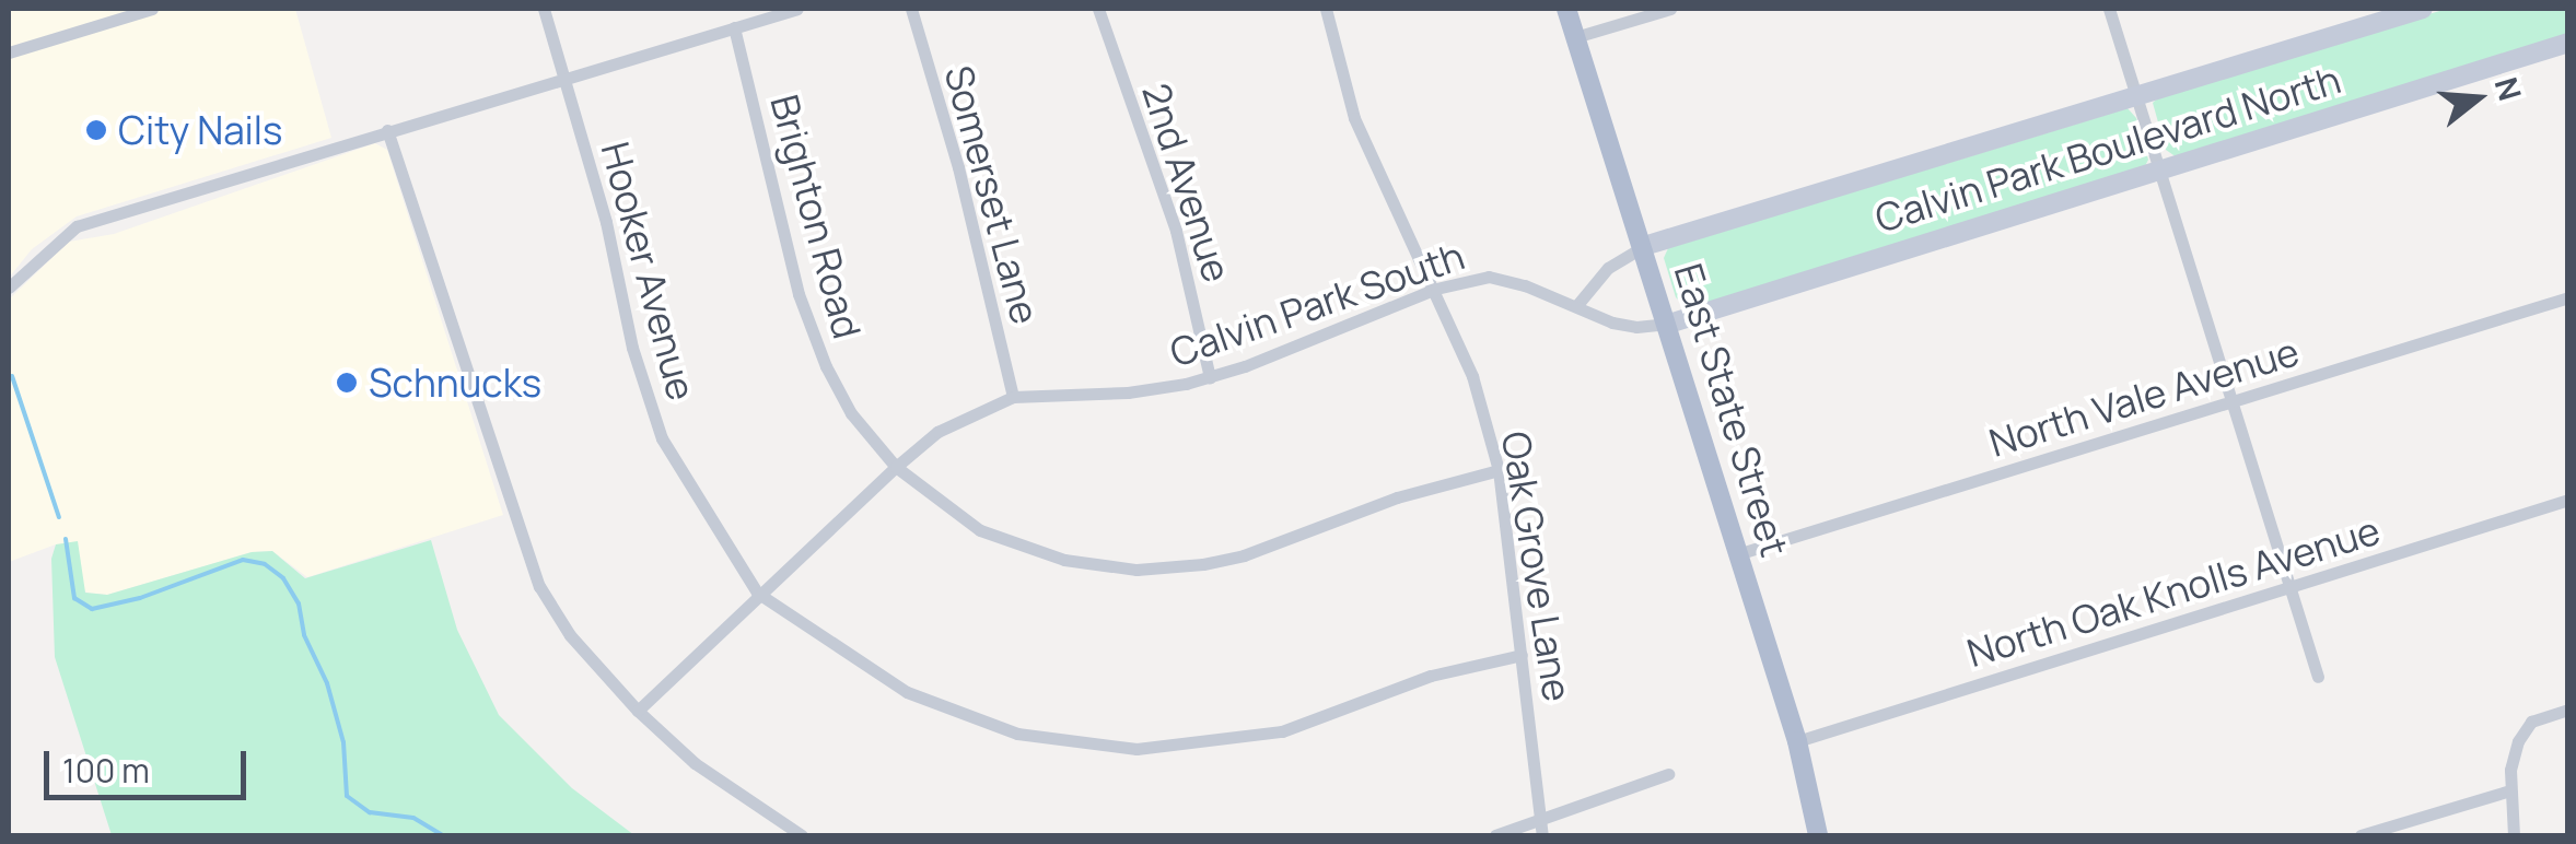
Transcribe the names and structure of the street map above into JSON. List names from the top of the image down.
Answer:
{
  "streets": {
    "main road": ["East State Street"],
    "street": [
      "Calvin Park Boulevard North",
      "2nd Avenue",
      "Somerset Lane",
      "Brighton Road",
      "Hooker Avenue",
      "Calvin Park South",
      "North Vale Avenue",
      "Oak Grove Lane",
      "North Oak Knolls Avenue"
    ]
  },
  "crossings": [
    ["Calvin Park Boulevard North", "Calvin Park South"],
    ["Calvin Park Boulevard North", "East State Street"],
    ["2nd Avenue", "Calvin Park South"],
    ["Somerset Lane", "Calvin Park South"],
    ["Brighton Road", "Calvin Park South"],
    ["Brighton Road", "Oak Grove Lane"],
    ["Hooker Avenue", "Calvin Park South"],
    ["Calvin Park South", "East State Street"],
    ["Calvin Park South", "Oak Grove Lane"],
    ["North Vale Avenue", "East State Street"],
    ["East State Street", "North Oak Knolls Avenue"]
  ],
  "places": ["City Nails", "Schnucks"],
  "scale_bar": "100 m",
  "north": "right"
}
